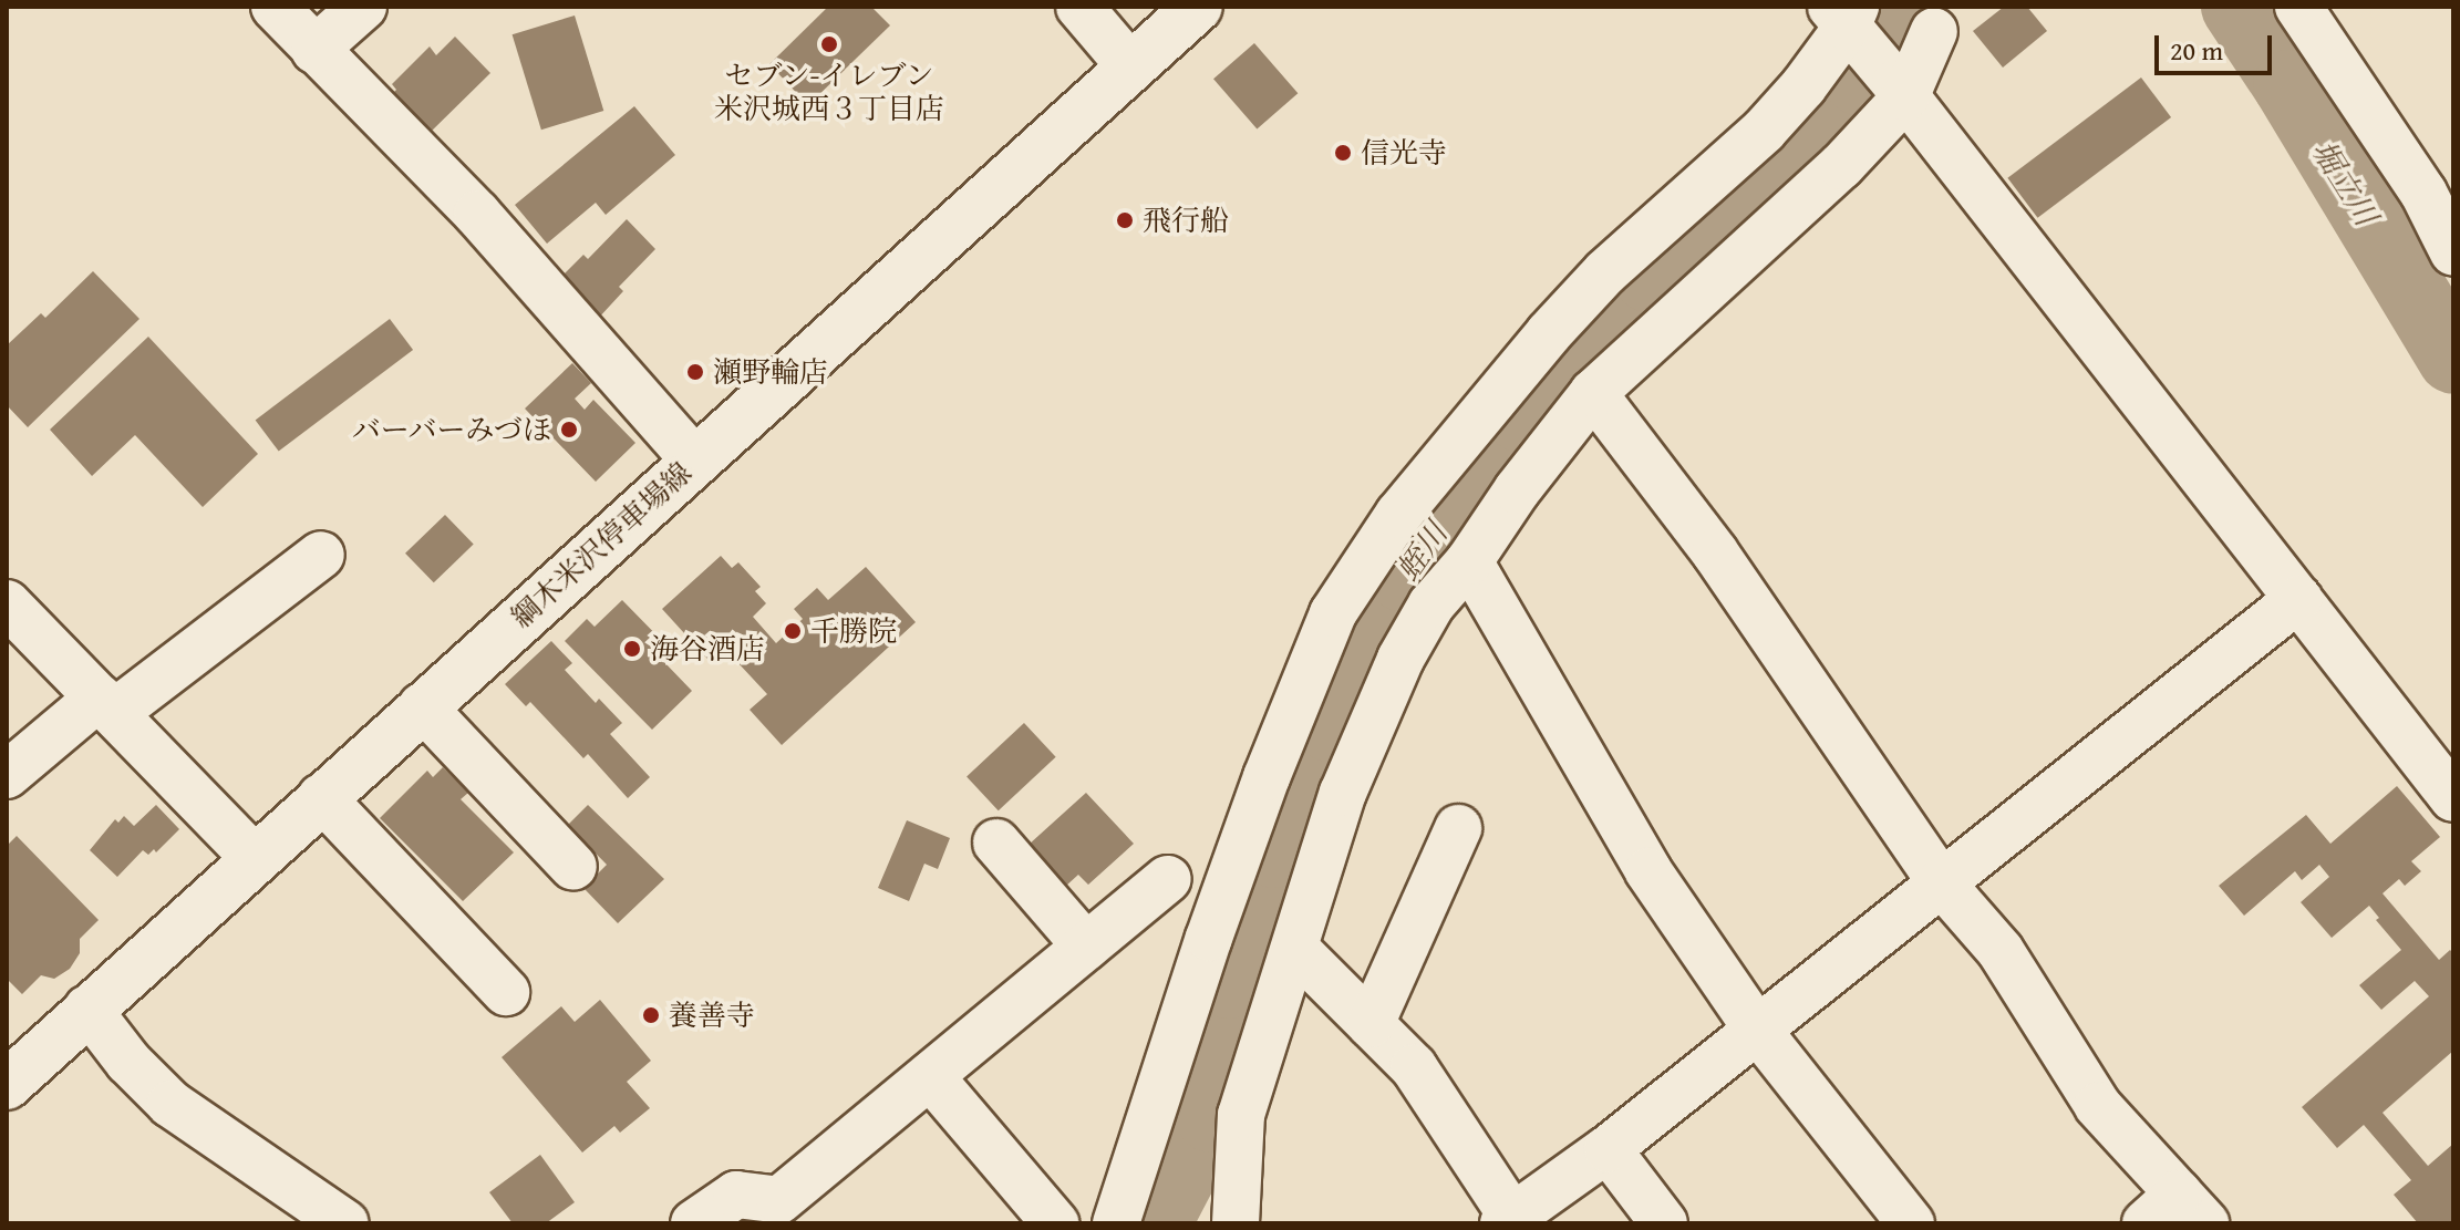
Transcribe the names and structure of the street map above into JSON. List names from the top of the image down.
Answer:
{
  "streets": {
    "main road": ["綱木米沢停車場線"]
  },
  "water": ["堀立川", "蛭川"],
  "places": [
    "セブン-イレブン 米沢城西３丁目店",
    "信光寺",
    "飛行船",
    "瀬野輪店",
    "バーバーみづほ",
    "千勝院",
    "海谷酒店",
    "養善寺"
  ],
  "scale_bar": "20 m"
}
